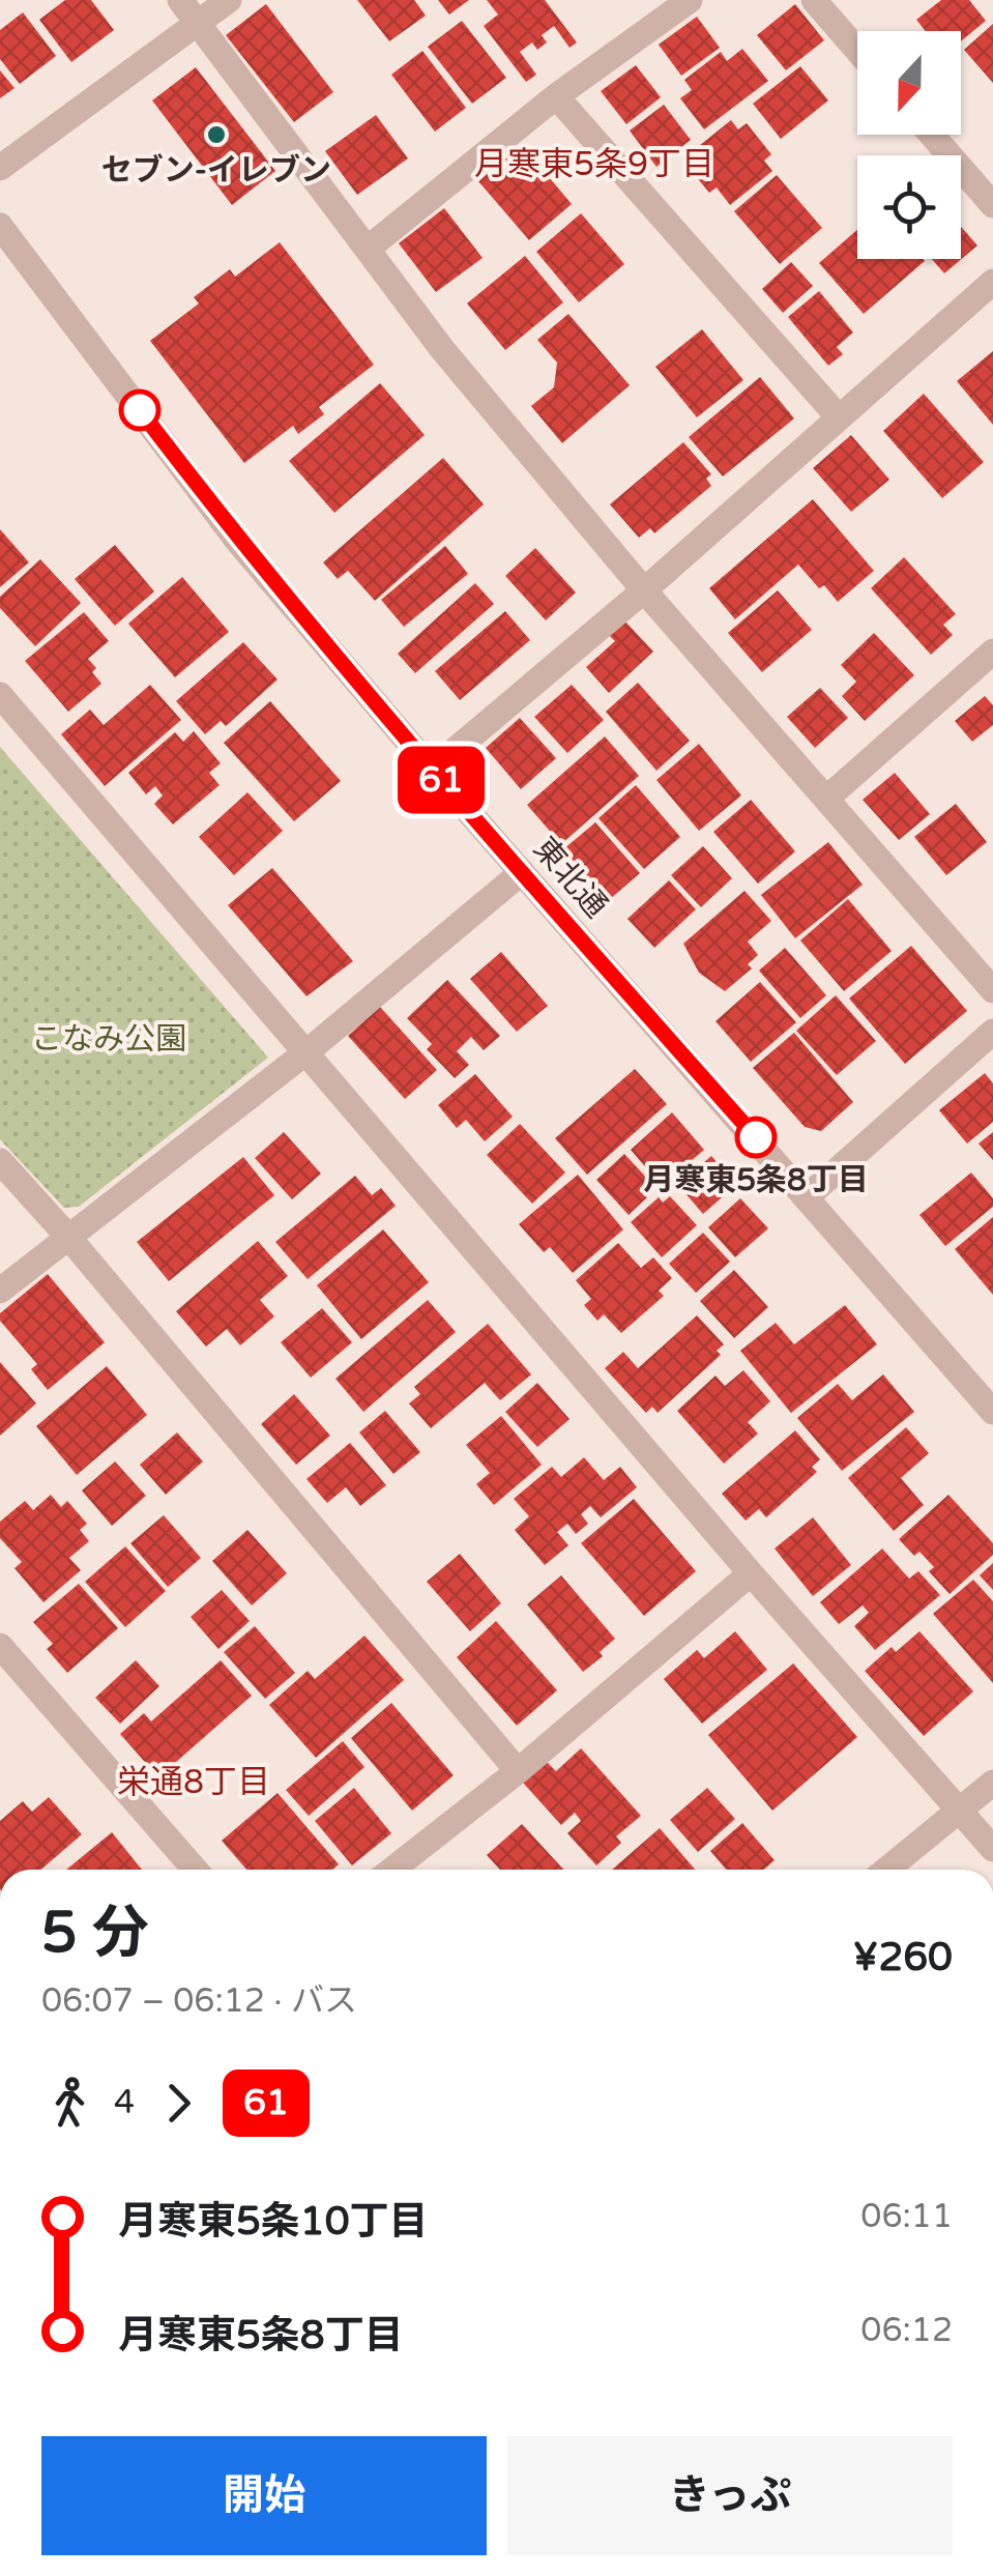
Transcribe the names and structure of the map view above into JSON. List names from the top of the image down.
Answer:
{
  "streets": {
    "street": ["東北通"]
  },
  "districts": ["月寒東5条9丁目", "栄通8丁目"],
  "parks": ["こなみ公園"],
  "places": ["セブン-イレブン", "月寒東5条8丁目"],
  "lines": ["bus line 61"],
  "north": "bottom",
  "page": {
    "on_map": "61",
    "heading": ["5 分", "06:07 – 06:12 · バス", "¥260"],
    "legs": ["4", "61"],
    "list": [
      {
        "name": "月寒東5条10丁目",
        "value": "06:11"
      },
      {
        "name": "月寒東5条8丁目",
        "value": "06:12"
      }
    ],
    "buttons": ["開始", "きっぷ"]
  }
}
